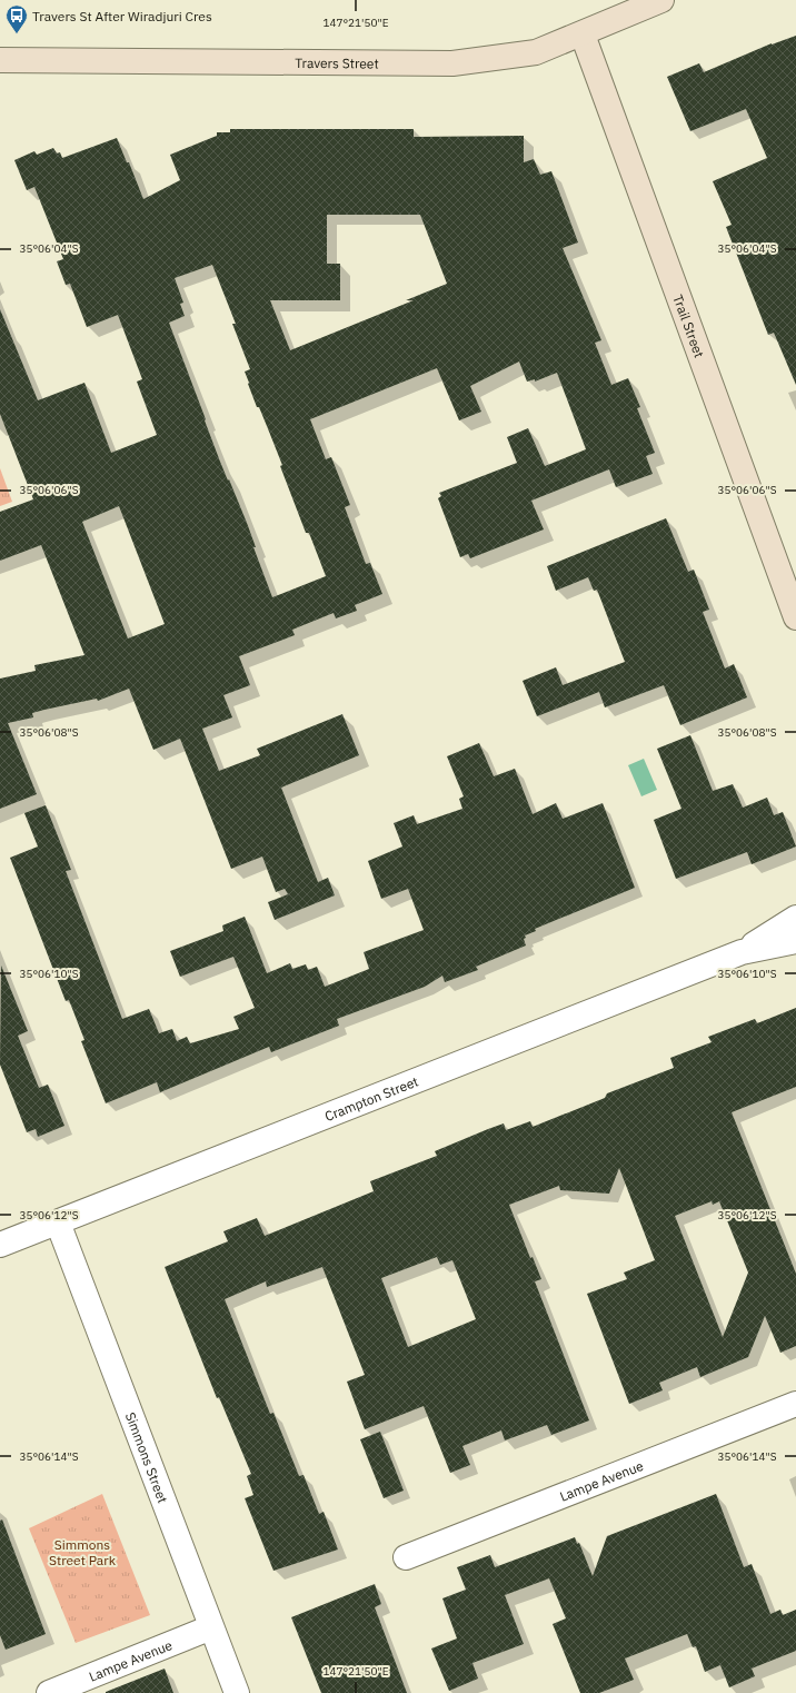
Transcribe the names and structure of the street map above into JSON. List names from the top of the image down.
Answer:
{
  "streets": {
    "main road": ["Travers Street", "Trail Street"],
    "street": ["Crampton Street", "Simmons Street", "Lampe Avenue"]
  },
  "crossings": [
    ["Travers Street", "Trail Street"],
    ["Crampton Street", "Simmons Street"],
    ["Simmons Street", "Lampe Avenue"]
  ],
  "parks": ["Simmons Street Park"],
  "places": {
    "bus stop": ["Travers St After Wiradjuri Cres"]
  },
  "coordinates": [
    "147°21'50\"E",
    "35°06'04\"S",
    "35°06'06\"S",
    "35°06'08\"S",
    "35°06'10\"S",
    "35°06'12\"S",
    "35°06'14\"S"
  ]
}
